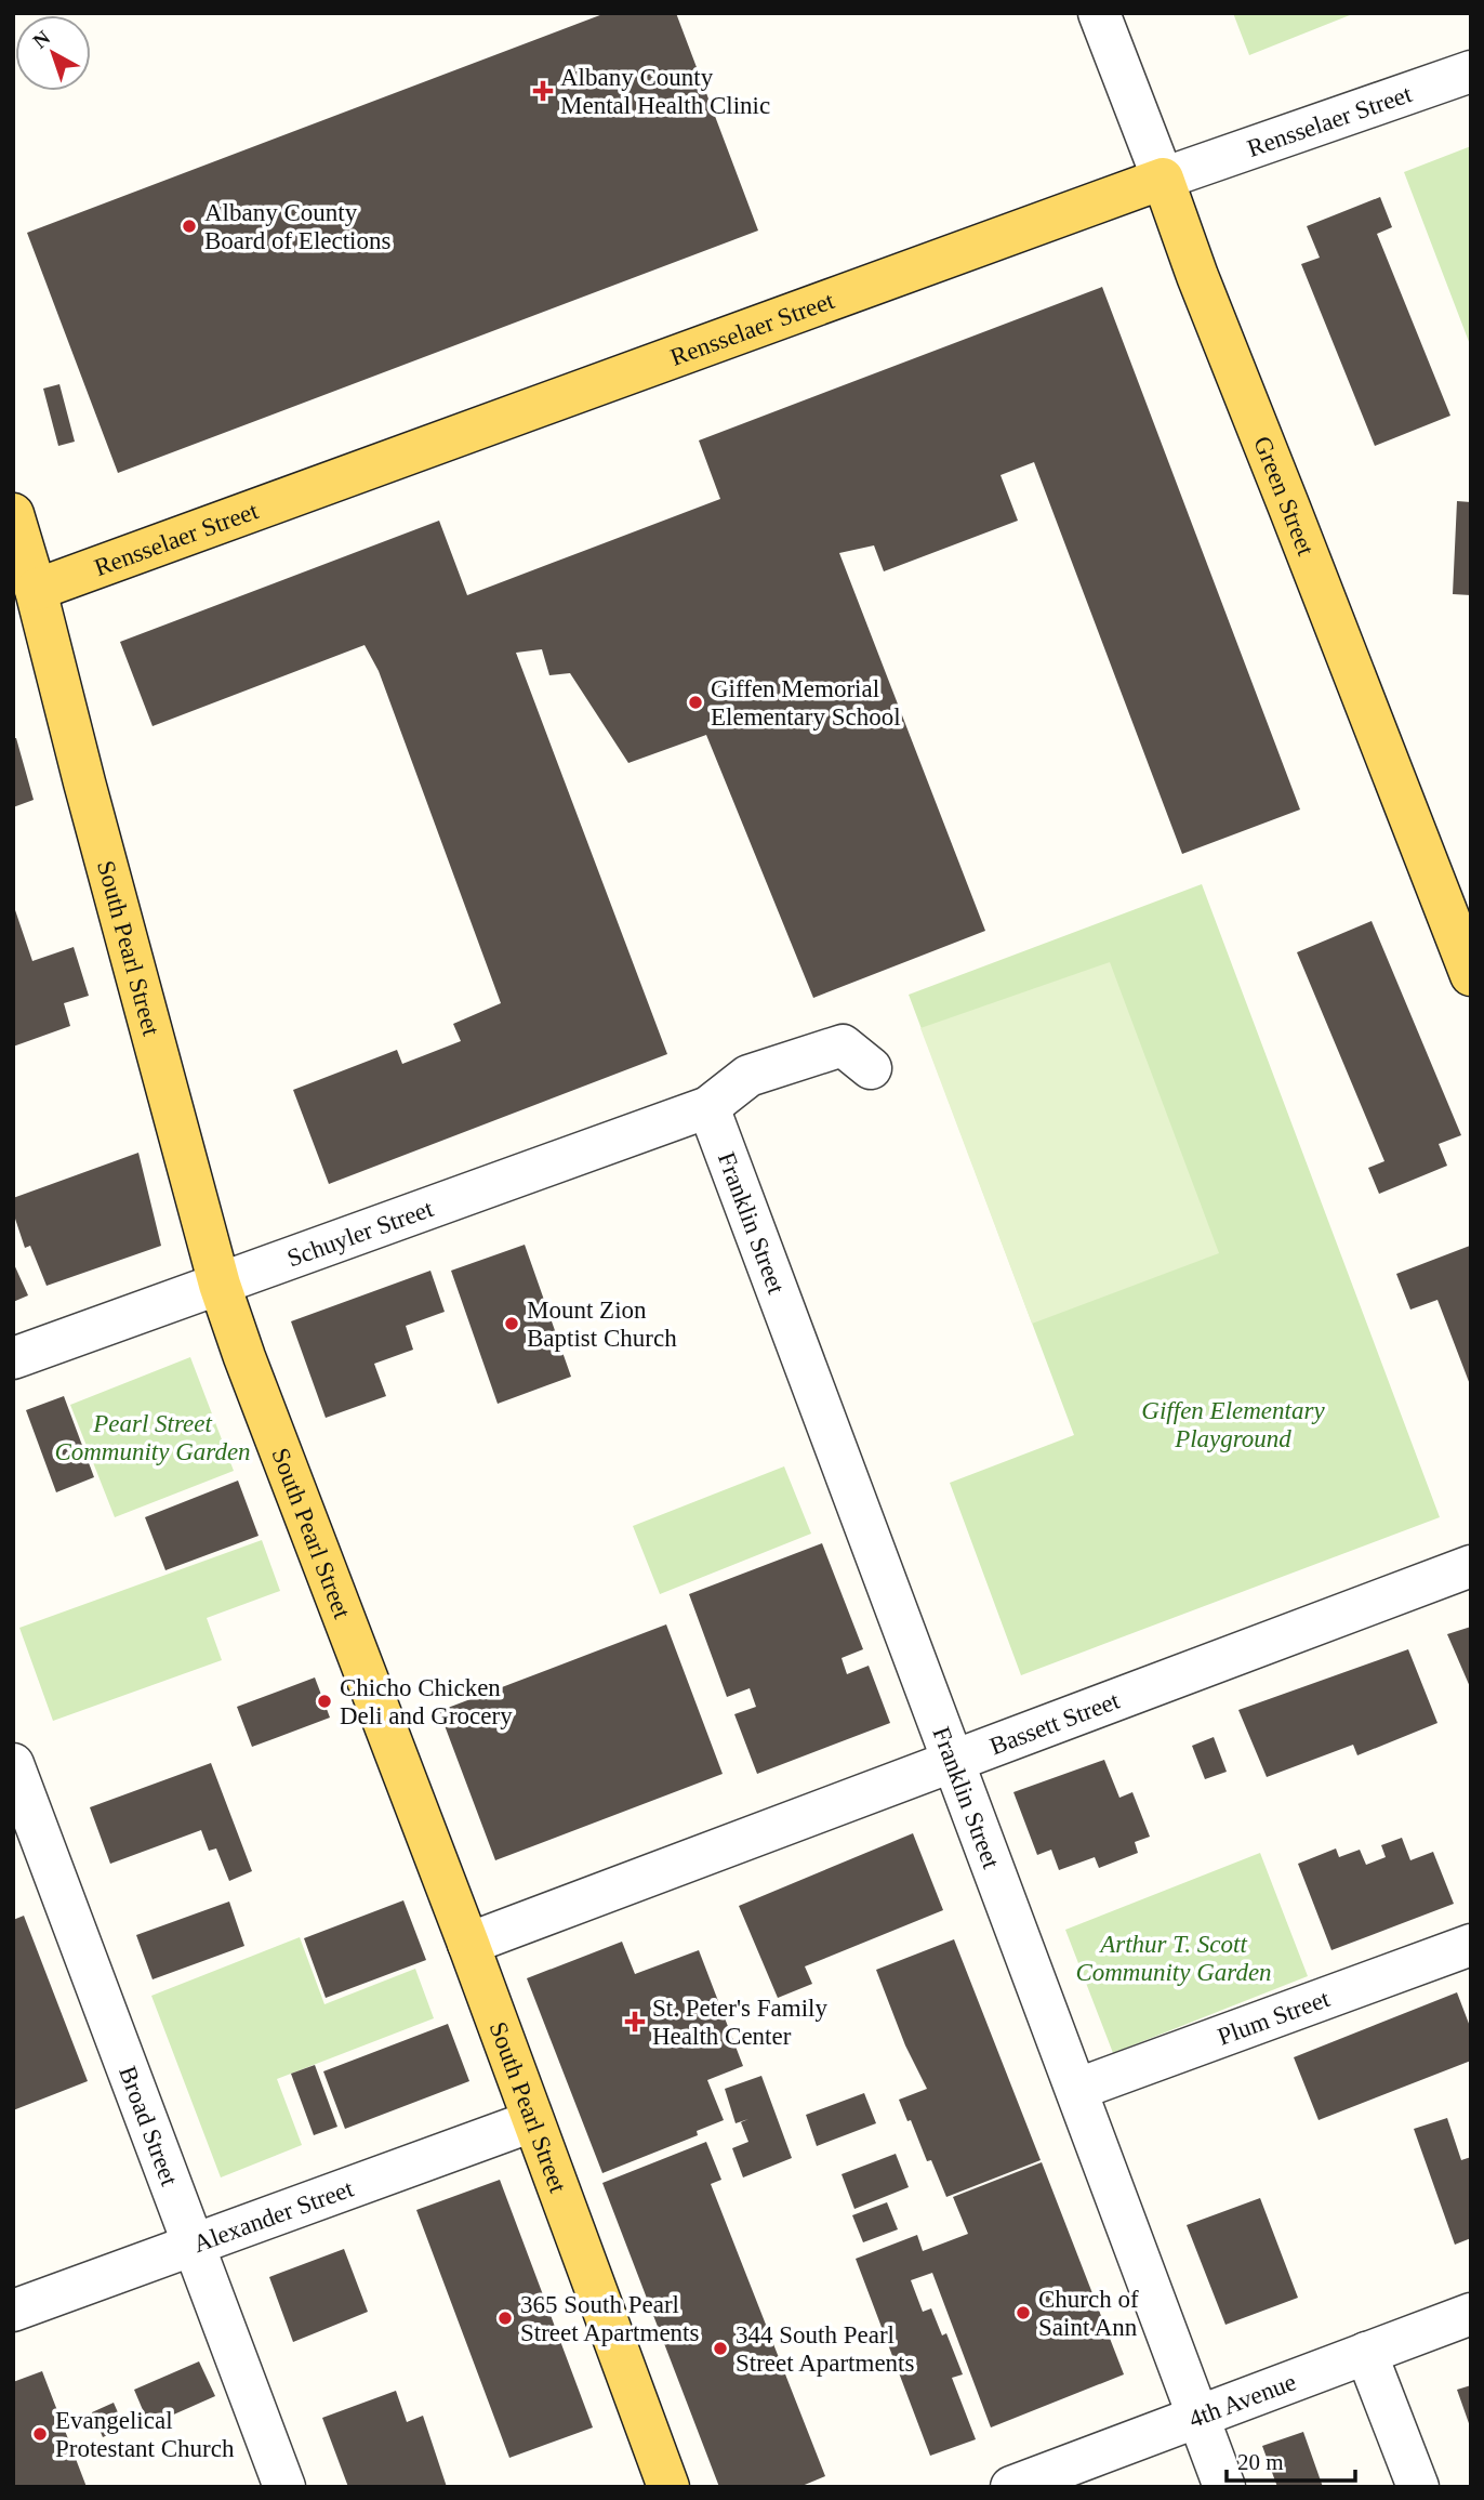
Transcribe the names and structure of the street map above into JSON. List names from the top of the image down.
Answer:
{
  "streets": {
    "main road": ["Rensselaer Street", "Green Street", "South Pearl Street"],
    "street": [
      "Franklin Street",
      "Schuyler Street",
      "Bassett Street",
      "Plum Street",
      "Broad Street",
      "Alexander Street",
      "4th Avenue"
    ]
  },
  "crossings": [
    ["Rensselaer Street", "Green Street"],
    ["Rensselaer Street", "South Pearl Street"],
    ["South Pearl Street", "Schuyler Street"],
    ["South Pearl Street", "Bassett Street"],
    ["South Pearl Street", "Alexander Street"],
    ["Franklin Street", "Schuyler Street"],
    ["Franklin Street", "Bassett Street"],
    ["Franklin Street", "Plum Street"],
    ["Franklin Street", "4th Avenue"],
    ["Broad Street", "Alexander Street"]
  ],
  "parks": ["Giffen Elementary Playground", "Pearl Street Community Garden", "Arthur T. Scott Community Garden"],
  "places": {
    "health": ["Albany County Mental Health Clinic", "St. Peter's Family Health Center"],
    "other": [
      "Albany County Board of Elections",
      "Giffen Memorial Elementary School",
      "Mount Zion Baptist Church",
      "Chicho Chicken Deli and Grocery",
      "Church of Saint Ann",
      "365 South Pearl Street Apartments",
      "344 South Pearl Street Apartments",
      "Evangelical Protestant Church"
    ]
  },
  "scale_bar": "20 m",
  "north": "top left"
}
